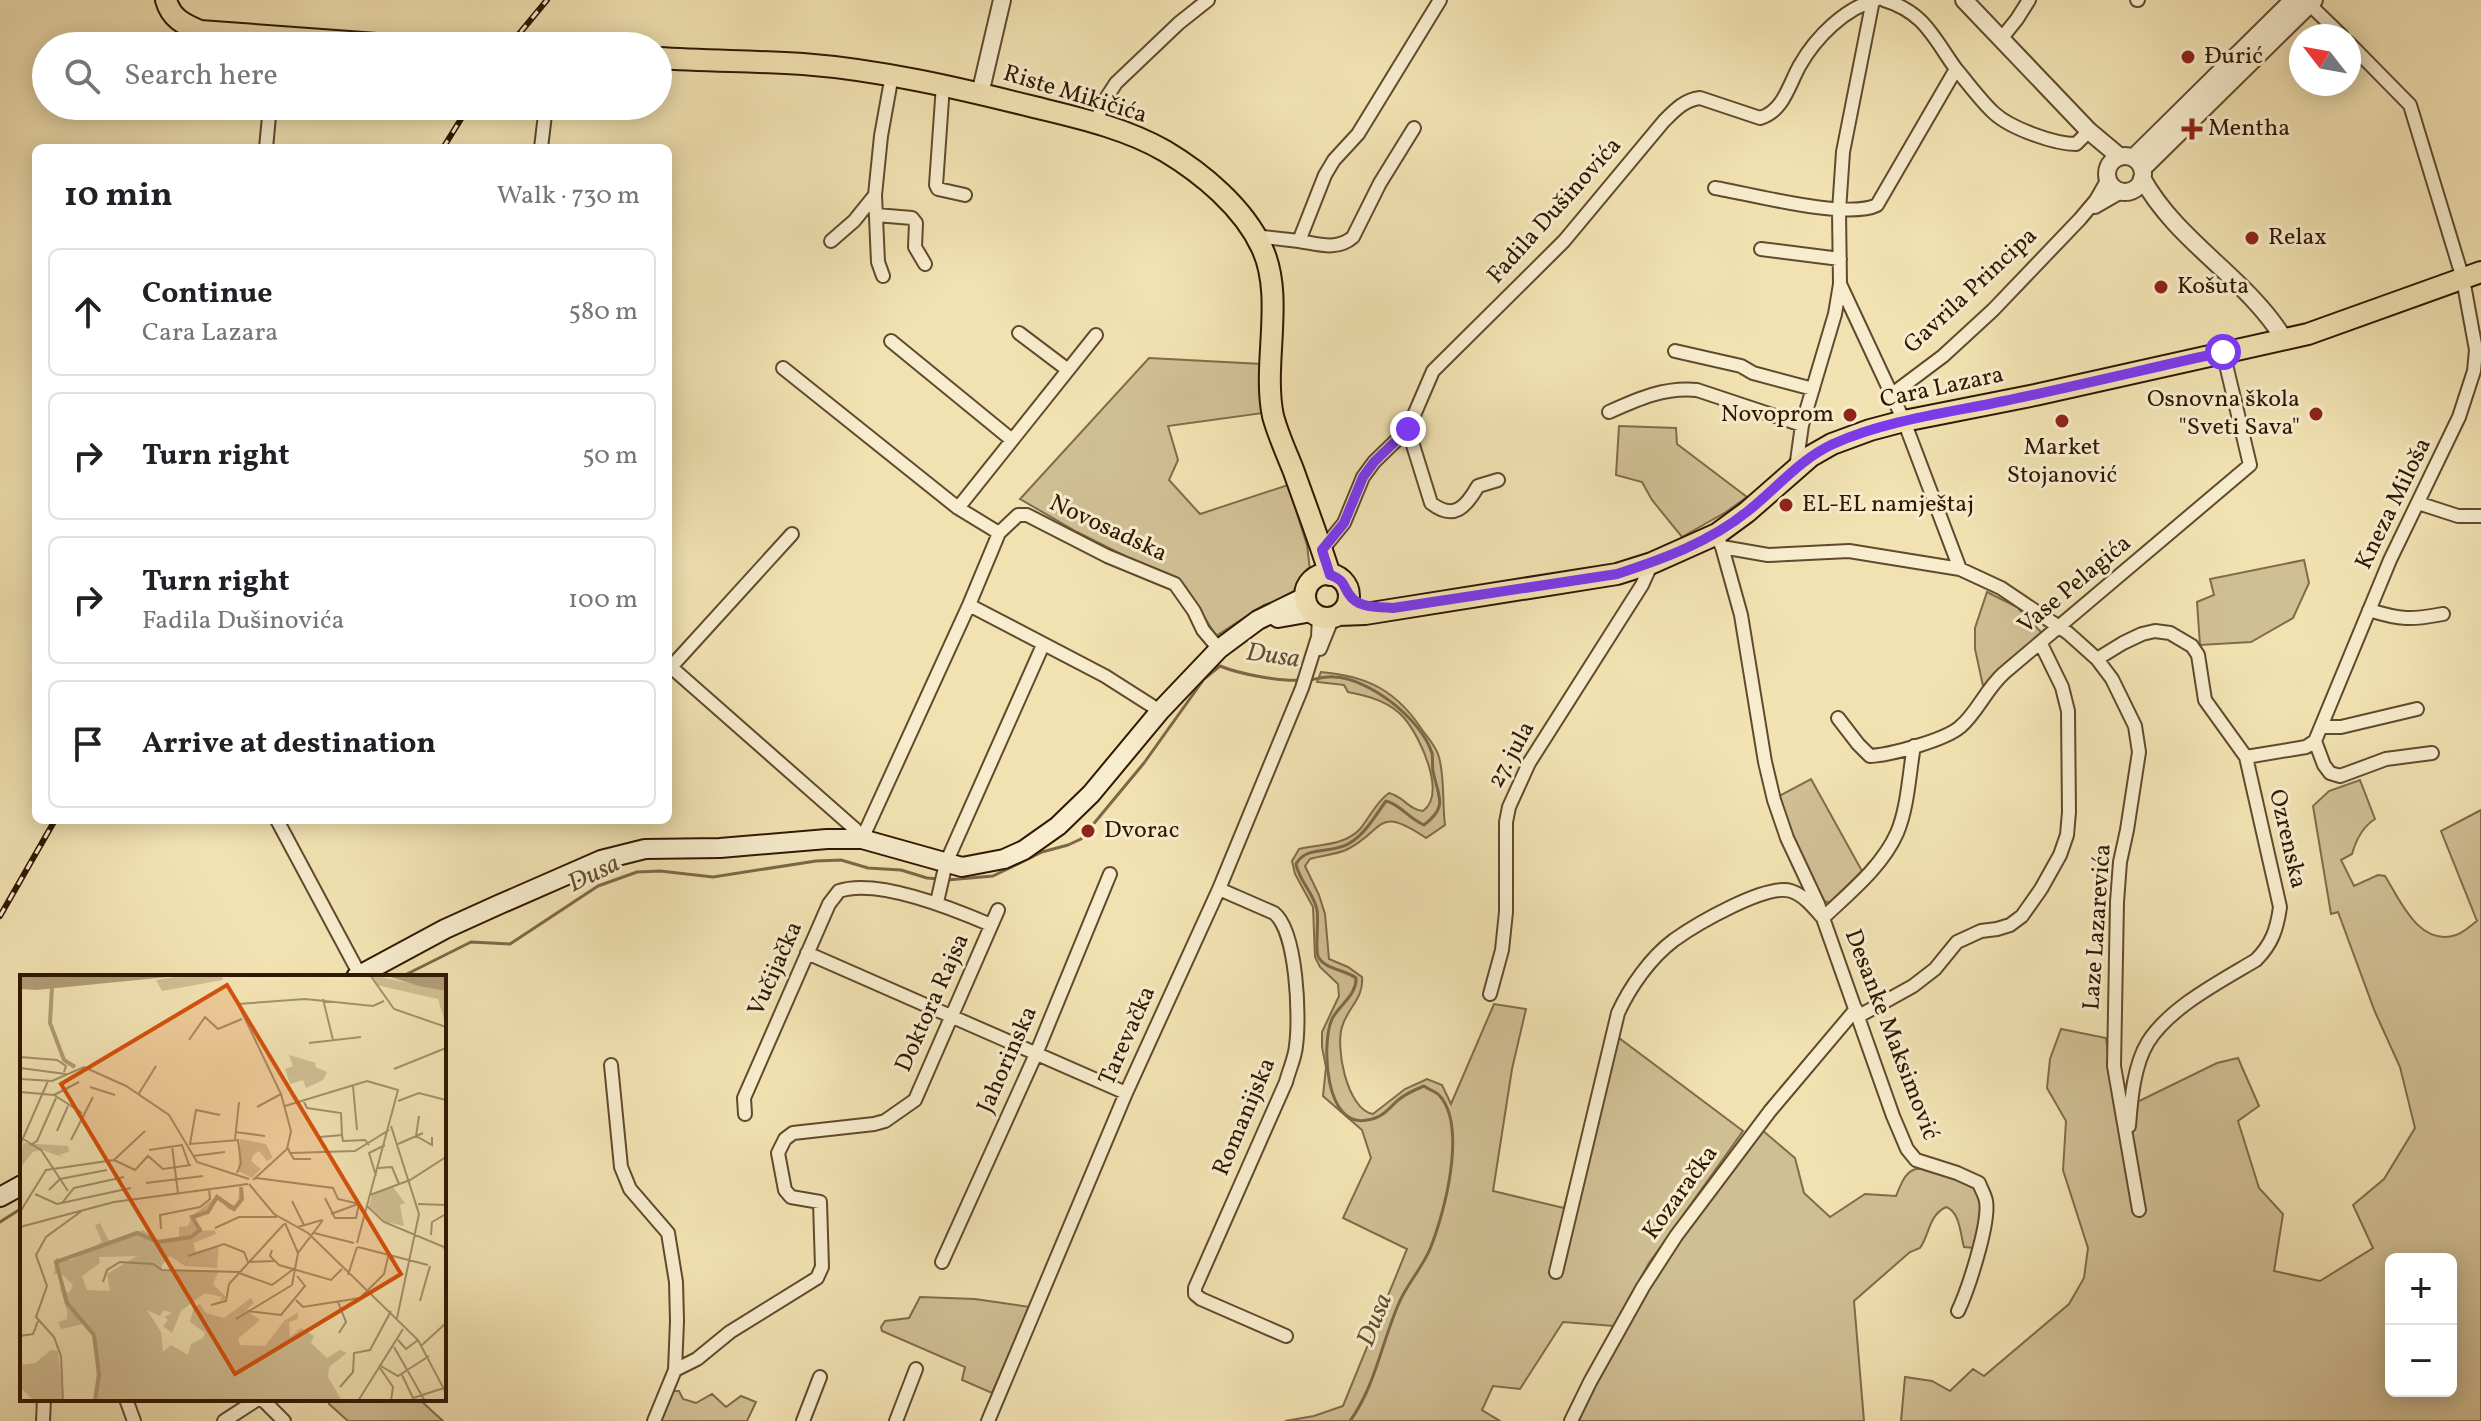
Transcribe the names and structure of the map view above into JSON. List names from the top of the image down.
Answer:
{
  "streets": {
    "main road": ["Riste Mikičića", "Cara Lazara"],
    "street": [
      "Fadila Dušinovića",
      "Gavrila Principa",
      "Kneza Miloša",
      "Novosadska",
      "Vase Pelagića",
      "27. jula",
      "Ozrenska",
      "Laze Lazarevića",
      "Vučijačka",
      "Doktora Rajsa",
      "Desanke Maksimović",
      "Tarevačka",
      "Jahorinska",
      "Romanijska",
      "Kozaračka"
    ]
  },
  "crossings": [
    ["Riste Mikičića", "Fadila Dušinovića"],
    ["Riste Mikičića", "Cara Lazara"],
    ["Riste Mikičića", "Tarevačka"],
    ["Cara Lazara", "Kneza Miloša"],
    ["Cara Lazara", "Vase Pelagića"],
    ["Cara Lazara", "27. jula"],
    ["Cara Lazara", "Laze Lazarevića"],
    ["Cara Lazara", "Desanke Maksimović"],
    ["Cara Lazara", "Tarevačka"],
    ["Vase Pelagića", "Laze Lazarevića"],
    ["Vase Pelagića", "Kozaračka"],
    ["Ozrenska", "Laze Lazarevića"],
    ["Laze Lazarevića", "Desanke Maksimović"],
    ["Vučijačka", "Doktora Rajsa"],
    ["Desanke Maksimović", "Kozaračka"],
    ["Tarevačka", "Romanijska"]
  ],
  "water": ["Dusa"],
  "places": {
    "other": [
      "Đurić",
      "Relax",
      "Košuta",
      "Osnovna škola \"Sveti Sava\"",
      "Novoprom",
      "Market Stojanović",
      "EL-EL namještaj",
      "Dvorac"
    ],
    "health": ["Mentha"]
  },
  "north": "top left",
  "page": {
    "search": "Search here",
    "heading": ["10 min", "Walk · 730 m"],
    "list": [
      ["Continue", "Cara Lazara", "580 m"],
      ["Turn right", "50 m"],
      ["Turn right", "Fadila Dušinovića", "100 m"],
      "Arrive at destination"
    ],
    "map_buttons": ["+", "−"]
  }
}
